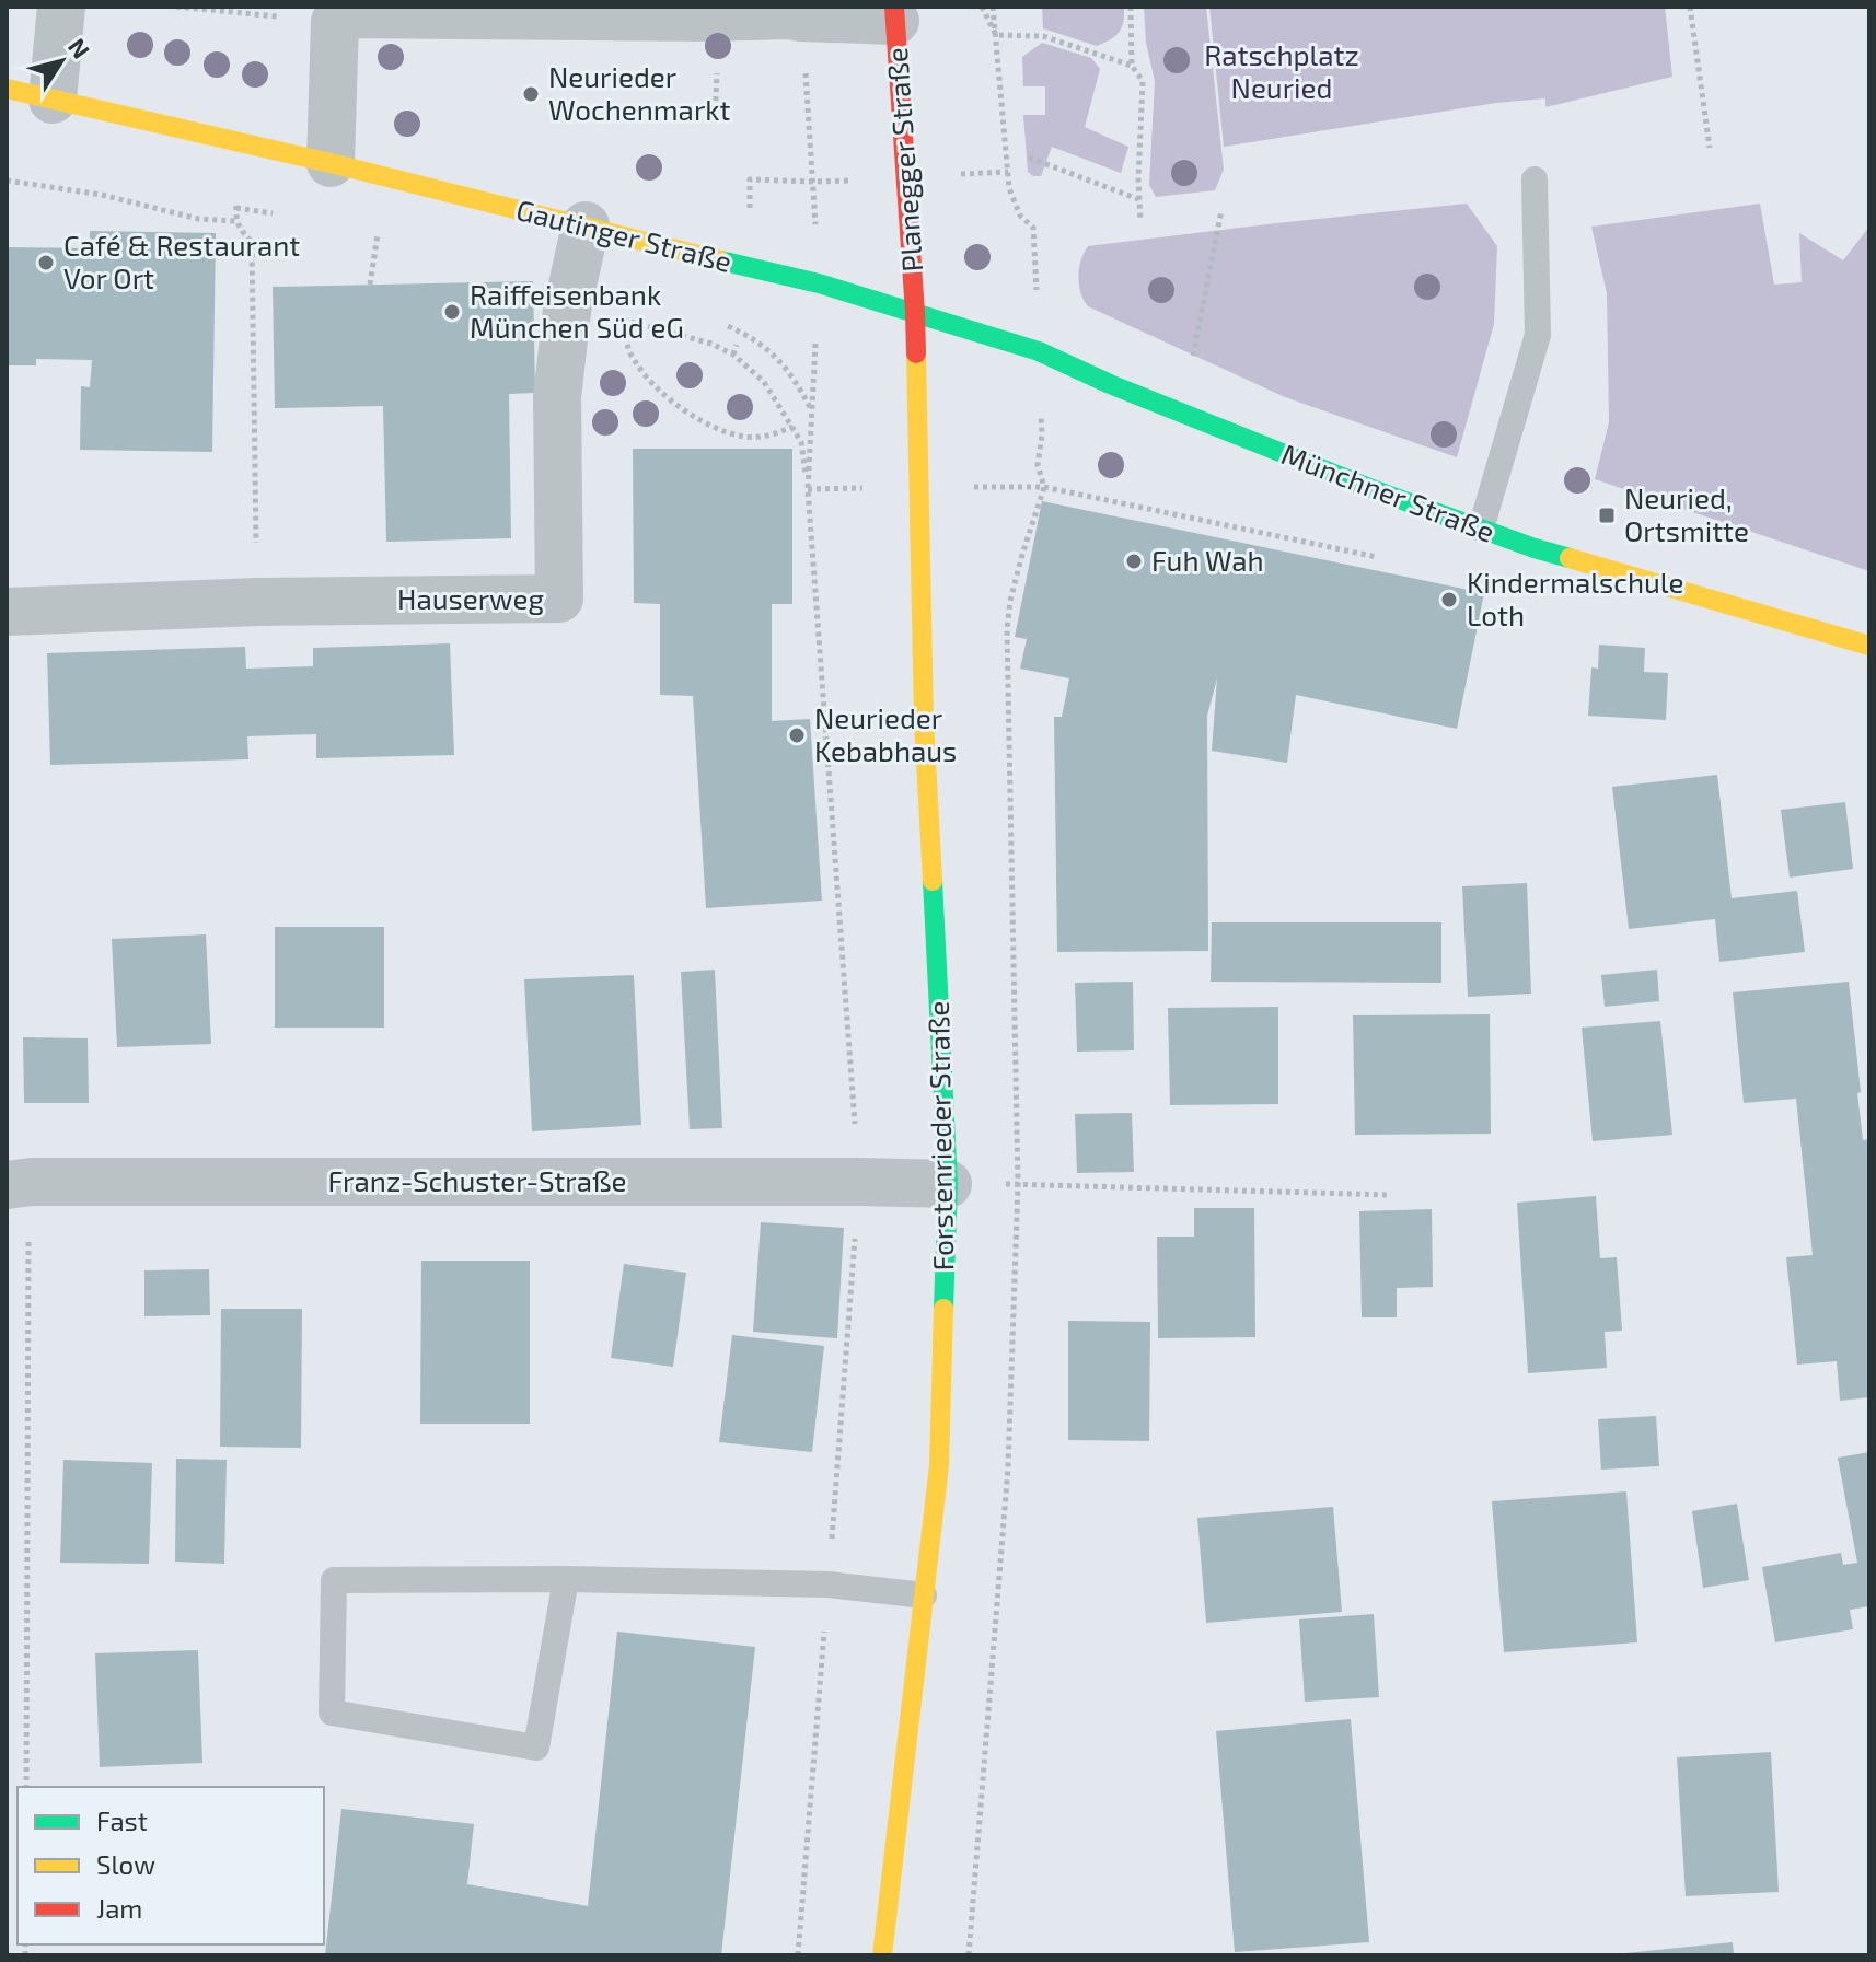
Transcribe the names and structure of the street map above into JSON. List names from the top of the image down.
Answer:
{
  "streets": {
    "street": [
      "Planegger Straße",
      "Gautinger Straße",
      "Münchner Straße",
      "Hauserweg",
      "Forstenrieder Straße",
      "Franz-Schuster-Straße"
    ]
  },
  "crossings": [
    ["Planegger Straße", "Gautinger Straße"],
    ["Planegger Straße", "Münchner Straße"],
    ["Planegger Straße", "Forstenrieder Straße"],
    ["Gautinger Straße", "Münchner Straße"],
    ["Gautinger Straße", "Hauserweg"],
    ["Gautinger Straße", "Forstenrieder Straße"],
    ["Münchner Straße", "Forstenrieder Straße"],
    ["Forstenrieder Straße", "Franz-Schuster-Straße"]
  ],
  "parks": ["Ratschplatz Neuried"],
  "places": {
    "other": [
      "Neurieder Wochenmarkt",
      "Café & Restaurant Vor Ort",
      "Raiffeisenbank München Süd eG",
      "Fuh Wah",
      "Kindermalschule Loth",
      "Neurieder Kebabhaus"
    ],
    "transit": ["Neuried, Ortsmitte"]
  },
  "legend": ["Fast", "Slow", "Jam"],
  "north": "top right"
}
